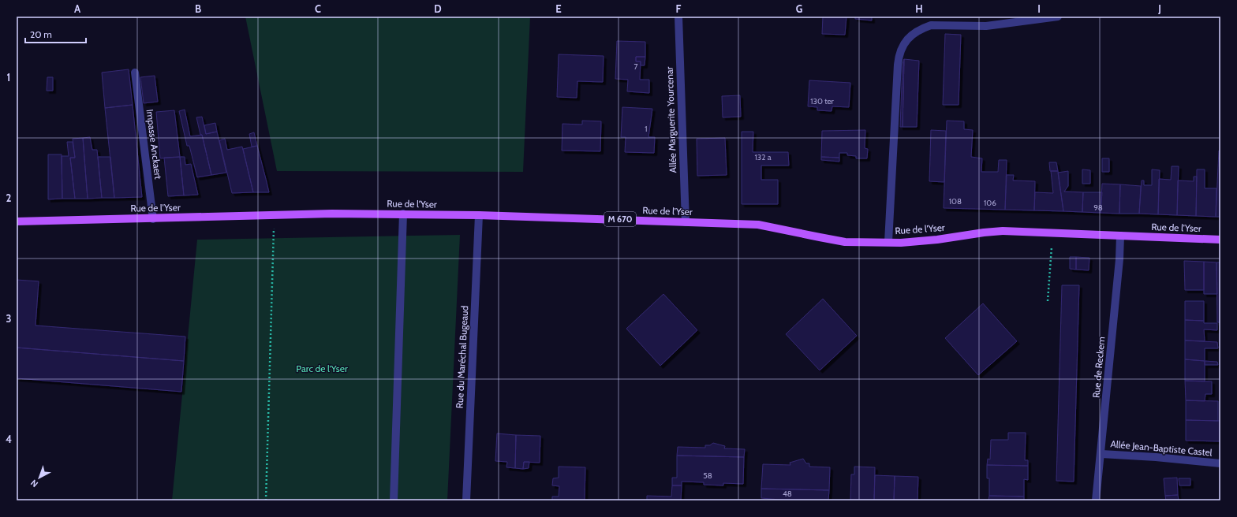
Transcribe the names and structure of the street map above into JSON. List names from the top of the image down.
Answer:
{
  "streets": {
    "main road": ["Rue de l'Yser", "M 670"],
    "street": [
      "Allée Marguerite Yourcenar",
      "Impasse Anckaert",
      "Rue du Maréchal Bugeaud",
      "Rue de Reckem",
      "Allée Jean-Baptiste Castel"
    ]
  },
  "crossings": [
    ["Allée Marguerite Yourcenar", "Rue de l'Yser"],
    ["Impasse Anckaert", "Rue de l'Yser"],
    ["Rue de l'Yser", "Rue du Maréchal Bugeaud"],
    ["Rue de l'Yser", "Rue de Reckem"],
    ["Rue de Reckem", "Allée Jean-Baptiste Castel"]
  ],
  "parks": ["Parc de l'Yser"],
  "house_numbers": [
    "7",
    "130 ter",
    "1",
    "132 a",
    "108",
    "106",
    "98",
    "58",
    "48"
  ],
  "scale_bar": "20 m",
  "north": "bottom left",
  "grid": {
    "columns": [
      "A",
      "B",
      "C",
      "D",
      "E",
      "F",
      "G",
      "H",
      "I",
      "J"
    ],
    "rows": [
      "1",
      "2",
      "3",
      "4"
    ]
  }
}
